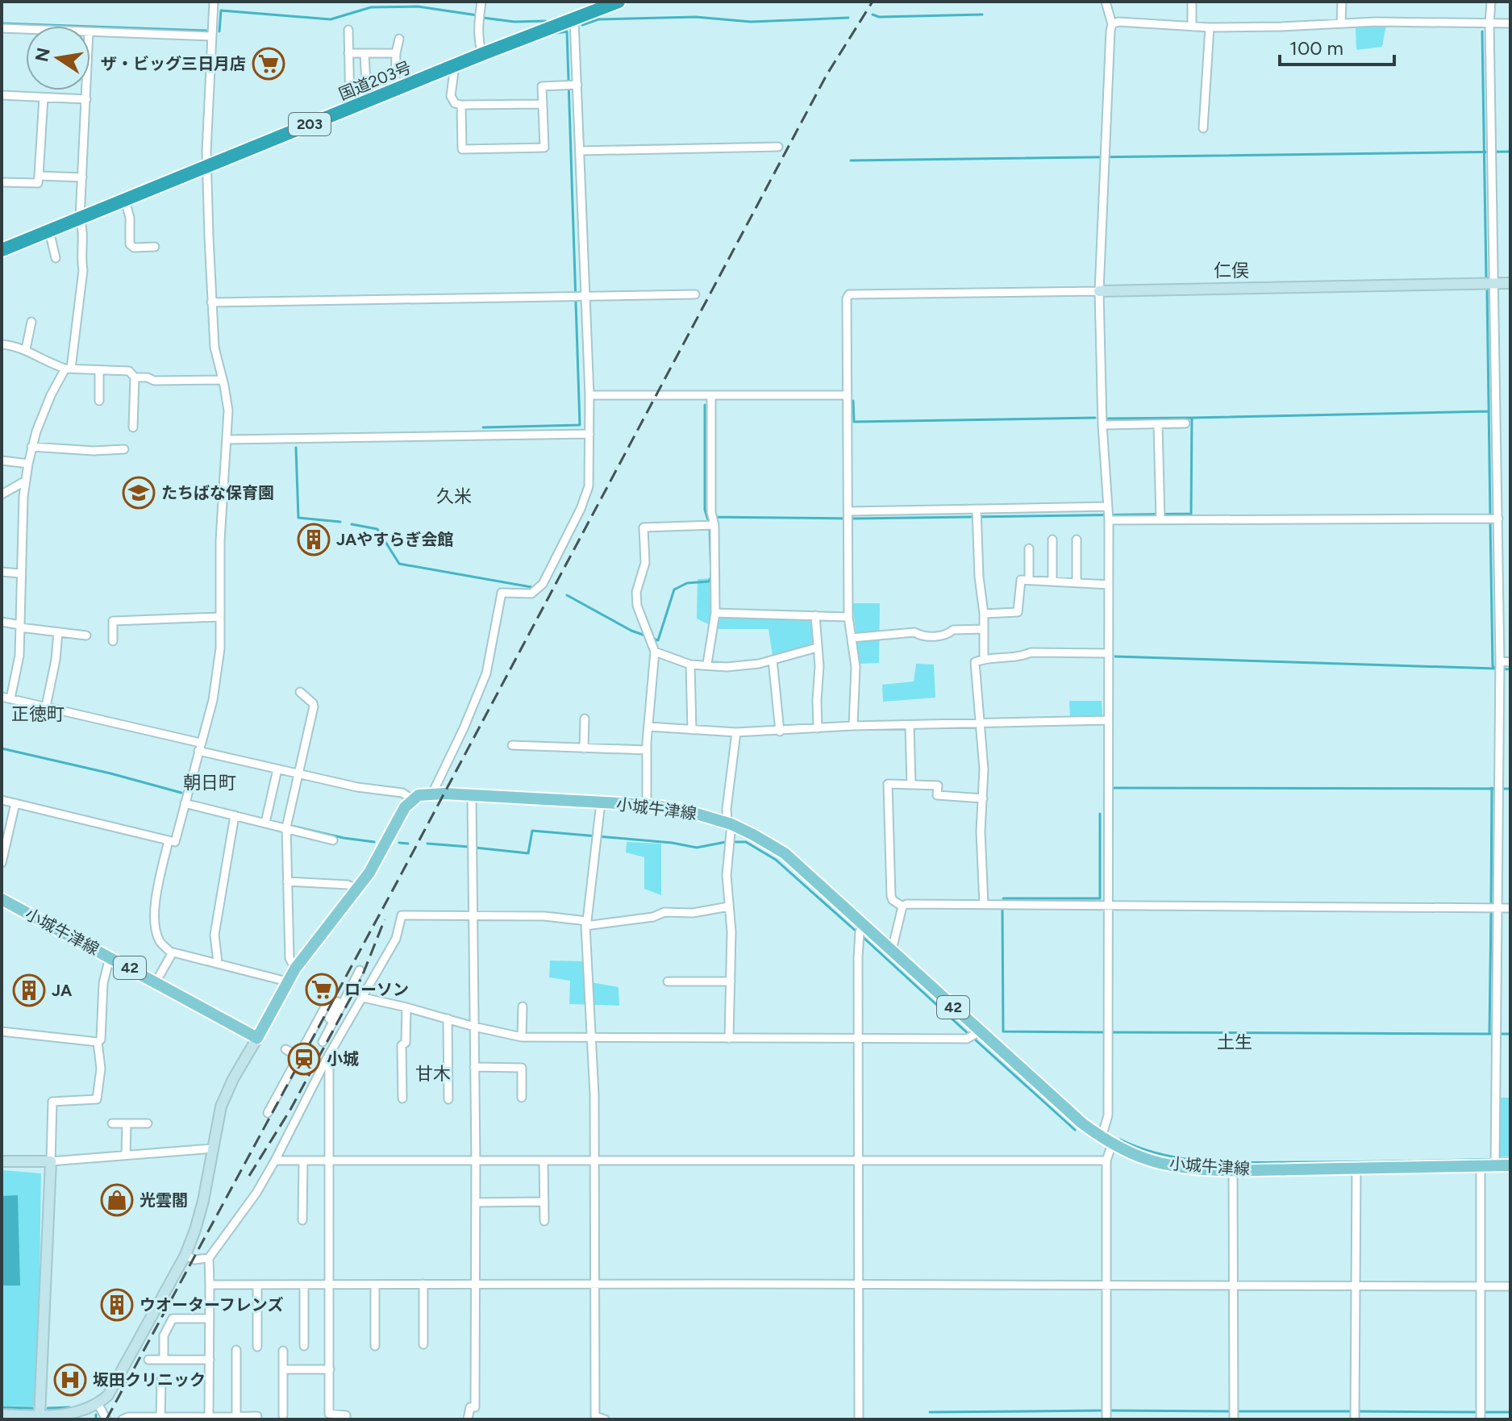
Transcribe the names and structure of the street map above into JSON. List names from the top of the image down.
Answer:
{
  "streets": {
    "highway": ["国道203号", "203"],
    "main road": ["小城牛津線", "42"]
  },
  "districts": [
    "仁俣",
    "久米",
    "正徳町",
    "朝日町",
    "土生",
    "甘木"
  ],
  "places": {
    "supermarket": ["ザ・ビッグ三日月店", "ローソン"],
    "school or university": ["たちばな保育園"],
    "building": ["JAやすらぎ会館", "JA", "ウオーターフレンズ"],
    "station": ["小城"],
    "shop": ["光雲閣"],
    "hospital": ["坂田クリニック"]
  },
  "scale_bar": "100 m",
  "north": "left"
}
